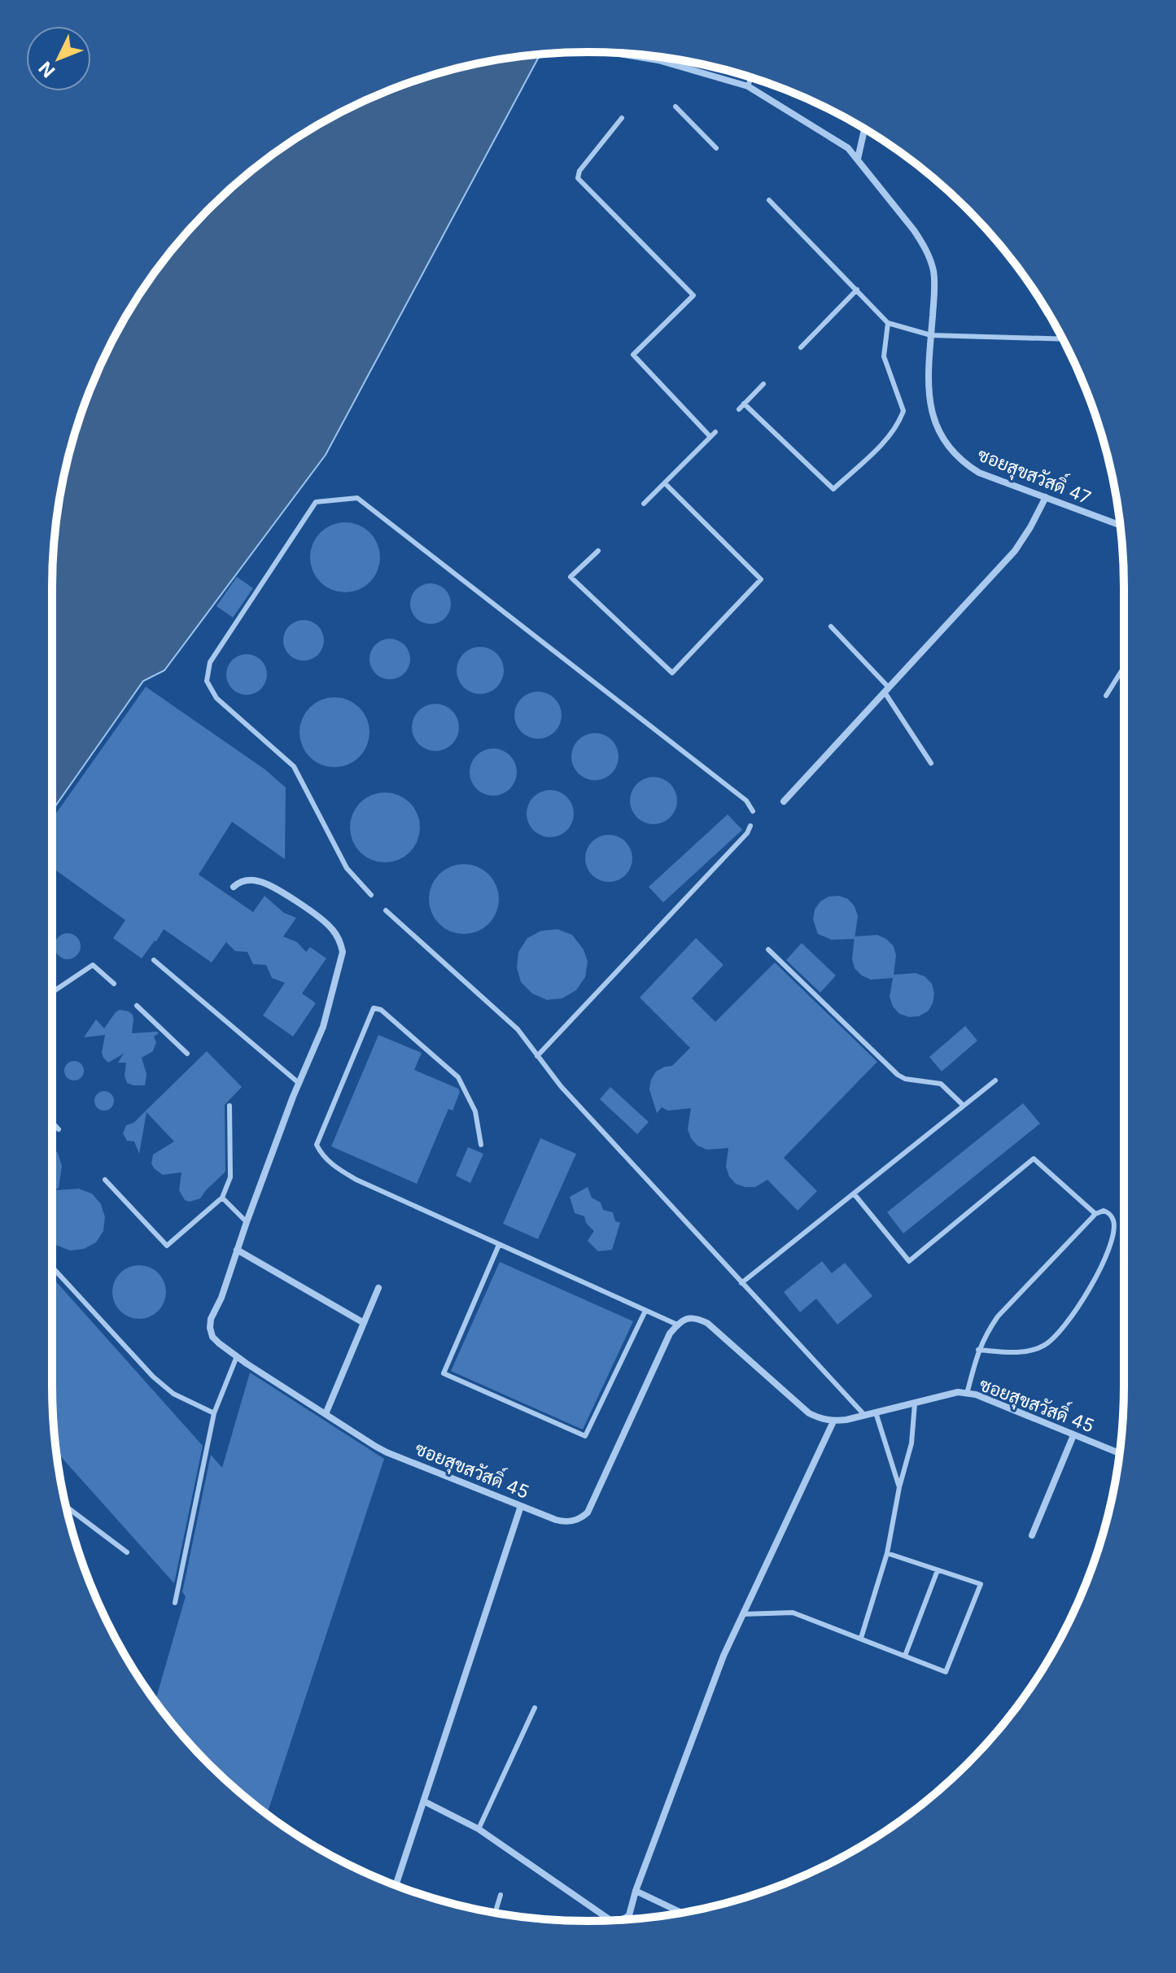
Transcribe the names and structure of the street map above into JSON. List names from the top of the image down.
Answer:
{
  "streets": {
    "street": ["ซอยสุขสวัสดิ์ 47", "ซอยสุขสวัสดิ์ 45"]
  },
  "north": "bottom left"
}
